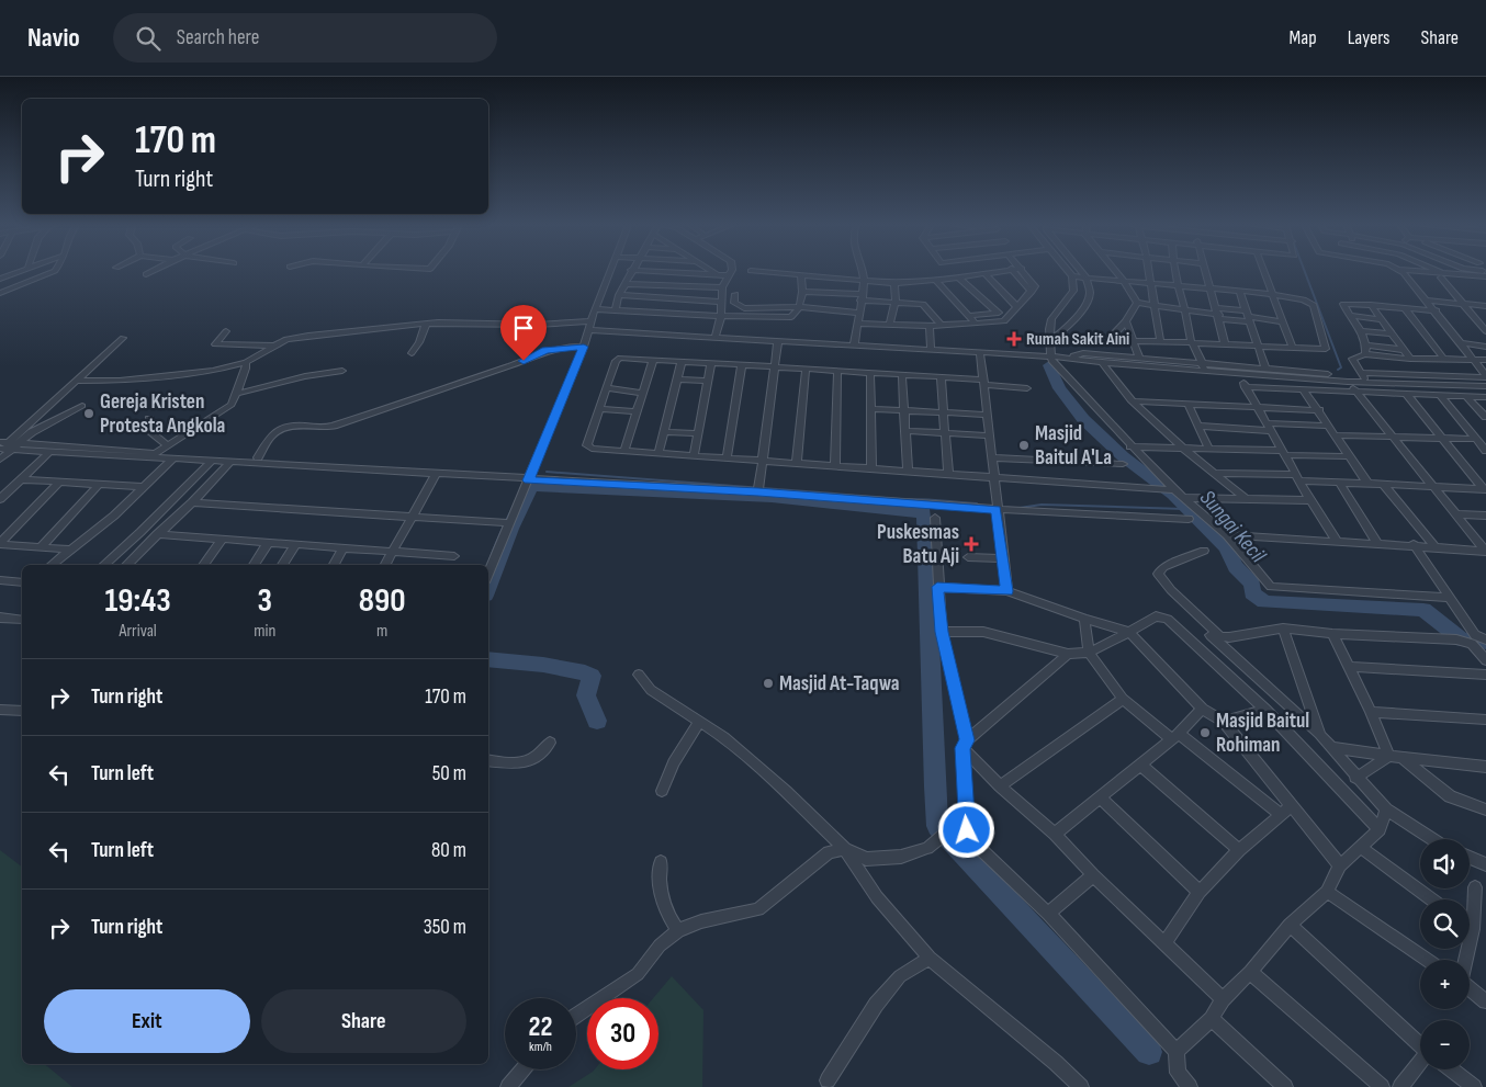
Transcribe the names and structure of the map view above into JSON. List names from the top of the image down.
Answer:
{
  "water": ["Sungai Kecil"],
  "places": {
    "health": ["Rumah Sakit Aini", "Puskesmas Batu Aji"],
    "other": [
      "Gereja Kristen Protesta Angkola",
      "Masjid Baitul A'La",
      "Masjid At-Taqwa",
      "Masjid Baitul Rohiman"
    ]
  },
  "page": {
    "header": "Navio",
    "search": "Search here",
    "nav": ["Map", "Layers", "Share"],
    "turn": ["170 m", "Turn right"],
    "eta": [
      "19:43",
      "Arrival",
      "3",
      "min",
      "890",
      "m"
    ],
    "list": [
      {
        "name": "Turn right",
        "value": "170 m"
      },
      {
        "name": "Turn left",
        "value": "50 m"
      },
      {
        "name": "Turn left",
        "value": "80 m"
      },
      {
        "name": "Turn right",
        "value": "350 m"
      }
    ],
    "map_buttons": ["+", "−"],
    "buttons": ["Exit", "Share"],
    "speed": "22 km/h",
    "limit": "30"
  }
}
